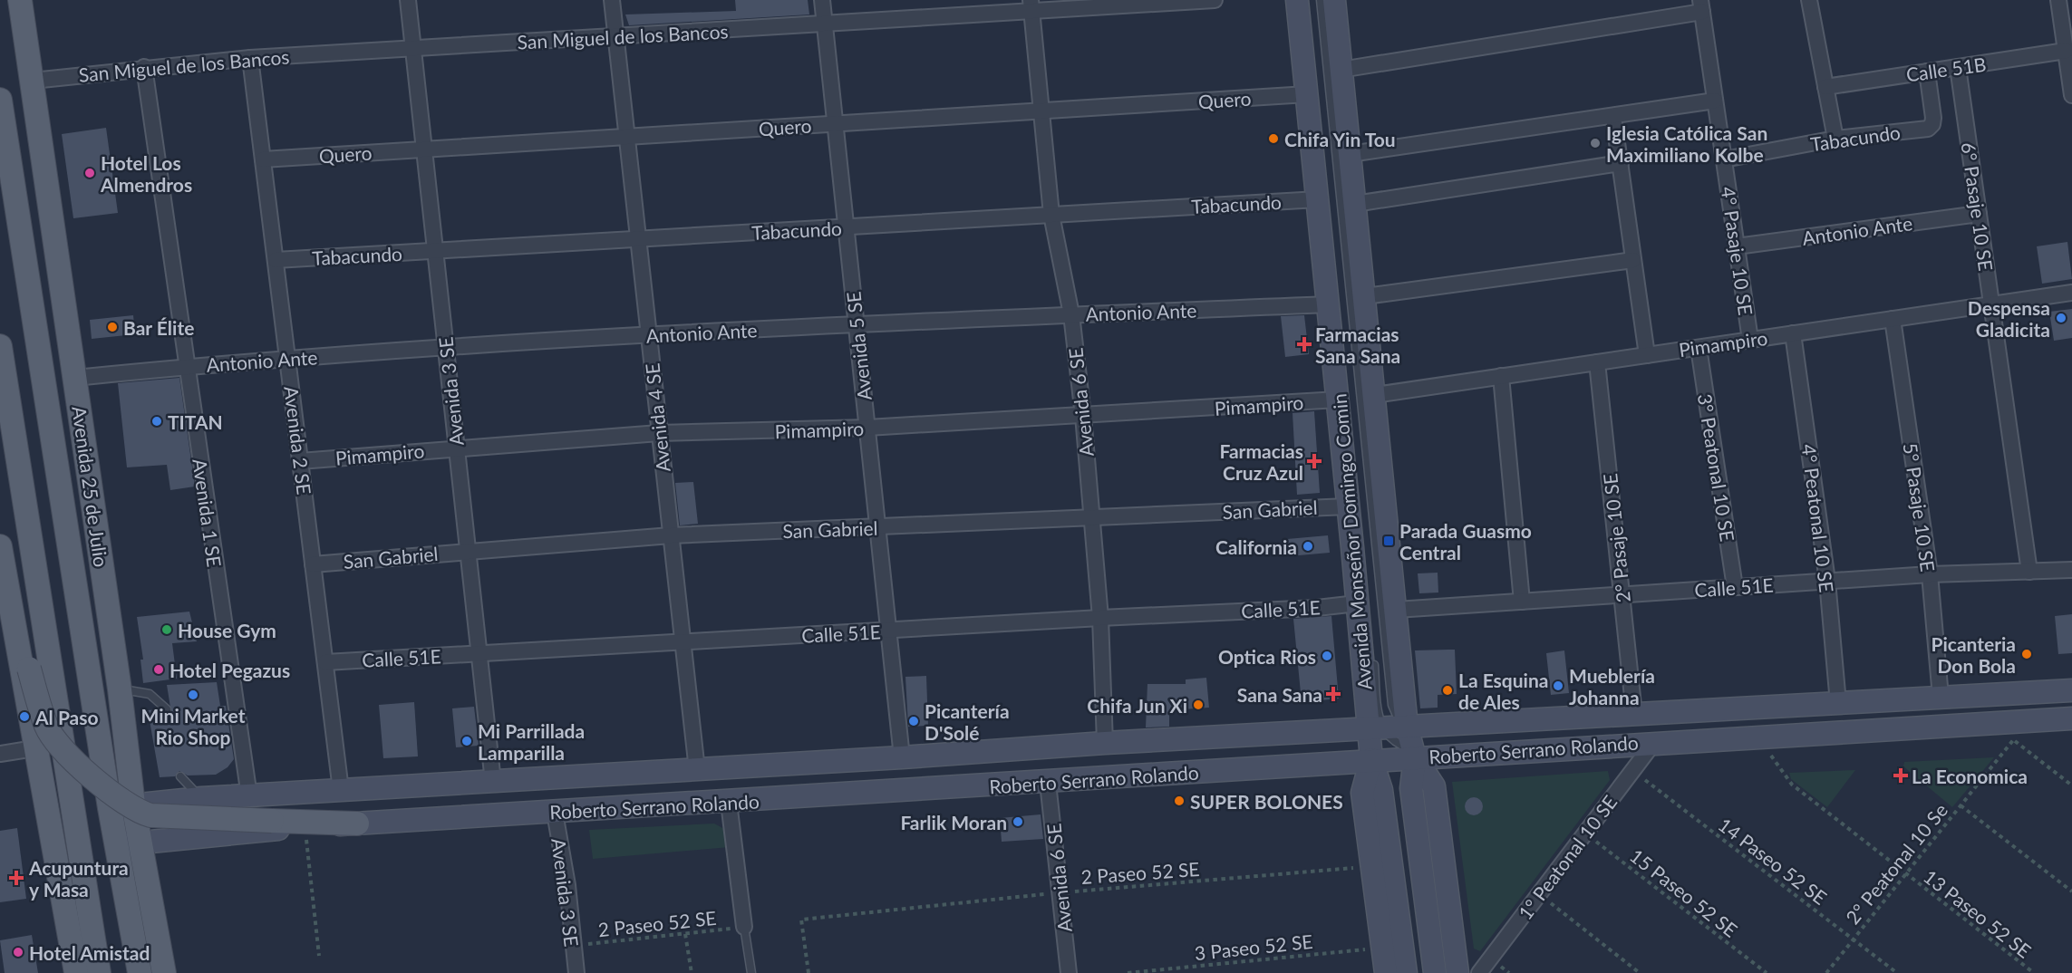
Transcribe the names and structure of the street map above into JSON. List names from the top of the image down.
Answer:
{
  "streets": {
    "main road": ["Avenida 25 de Julio", "Avenida Monseñor Domingo Comin", "Roberto Serrano Rolando"],
    "street": [
      "San Miguel de los Bancos",
      "Calle 51B",
      "Quero",
      "Tabacundo",
      "6° Pasaje 10 SE",
      "Antonio Ante",
      "4° Pasaje 10 SE",
      "Pimampiro",
      "Avenida 5 SE",
      "Avenida 3 SE",
      "Avenida 6 SE",
      "Avenida 4 SE",
      "Avenida 2 SE",
      "3° Peatonal 10 SE",
      "5° Pasaje 10 SE",
      "San Gabriel",
      "Avenida 1 SE",
      "4° Peatonal 10 SE",
      "2° Pasaje 10 SE",
      "Calle 51E",
      "1° Peatonal 10 SE"
    ],
    "path": [
      "14 Paseo 52 SE",
      "2° Peatonal 10 Se",
      "2 Paseo 52 SE",
      "15 Paseo 52 SE",
      "13 Paseo 52 SE",
      "3 Paseo 52 SE"
    ]
  },
  "crossings": [
    ["San Miguel de los Bancos", "Avenida 5 SE"],
    ["San Miguel de los Bancos", "Avenida 3 SE"],
    ["San Miguel de los Bancos", "Avenida 6 SE"],
    ["San Miguel de los Bancos", "Avenida 4 SE"],
    ["San Miguel de los Bancos", "Avenida 2 SE"],
    ["San Miguel de los Bancos", "Avenida 25 de Julio"],
    ["San Miguel de los Bancos", "Avenida 1 SE"],
    ["Calle 51B", "Tabacundo"],
    ["Calle 51B", "6° Pasaje 10 SE"],
    ["Quero", "Avenida 5 SE"],
    ["Quero", "Avenida 3 SE"],
    ["Quero", "Avenida 6 SE"],
    ["Quero", "Avenida 4 SE"],
    ["Quero", "Avenida 2 SE"],
    ["Quero", "Avenida Monseñor Domingo Comin"],
    ["Tabacundo", "4° Pasaje 10 SE"],
    ["Tabacundo", "Avenida 5 SE"],
    ["Tabacundo", "Avenida 3 SE"],
    ["Tabacundo", "Avenida 6 SE"],
    ["Tabacundo", "Avenida 4 SE"],
    ["Tabacundo", "Avenida 2 SE"],
    ["Tabacundo", "Avenida Monseñor Domingo Comin"],
    ["6° Pasaje 10 SE", "Antonio Ante"],
    ["6° Pasaje 10 SE", "Pimampiro"],
    ["6° Pasaje 10 SE", "Calle 51E"],
    ["Antonio Ante", "4° Pasaje 10 SE"],
    ["Antonio Ante", "Avenida 5 SE"],
    ["Antonio Ante", "Avenida 3 SE"],
    ["Antonio Ante", "Avenida 6 SE"],
    ["Antonio Ante", "Avenida 4 SE"],
    ["Antonio Ante", "Avenida 2 SE"],
    ["Antonio Ante", "Avenida 25 de Julio"],
    ["Antonio Ante", "Avenida 1 SE"],
    ["Antonio Ante", "Avenida Monseñor Domingo Comin"],
    ["4° Pasaje 10 SE", "Pimampiro"],
    ["Pimampiro", "Avenida 5 SE"],
    ["Pimampiro", "Avenida 3 SE"],
    ["Pimampiro", "Avenida 6 SE"],
    ["Pimampiro", "Avenida 4 SE"],
    ["Pimampiro", "Avenida 2 SE"],
    ["Pimampiro", "3° Peatonal 10 SE"],
    ["Pimampiro", "5° Pasaje 10 SE"],
    ["Pimampiro", "4° Peatonal 10 SE"],
    ["Pimampiro", "2° Pasaje 10 SE"],
    ["Pimampiro", "Avenida Monseñor Domingo Comin"],
    ["Avenida 5 SE", "San Gabriel"],
    ["Avenida 5 SE", "Calle 51E"],
    ["Avenida 5 SE", "Roberto Serrano Rolando"],
    ["Avenida 3 SE", "San Gabriel"],
    ["Avenida 3 SE", "Calle 51E"],
    ["Avenida 3 SE", "Roberto Serrano Rolando"],
    ["Avenida 3 SE", "2 Paseo 52 SE"],
    ["Avenida 6 SE", "San Gabriel"],
    ["Avenida 6 SE", "Calle 51E"],
    ["Avenida 6 SE", "Roberto Serrano Rolando"],
    ["Avenida 6 SE", "2 Paseo 52 SE"],
    ["Avenida 4 SE", "San Gabriel"],
    ["Avenida 4 SE", "Calle 51E"],
    ["Avenida 4 SE", "Roberto Serrano Rolando"],
    ["Avenida 2 SE", "San Gabriel"],
    ["Avenida 2 SE", "Calle 51E"],
    ["Avenida 2 SE", "Roberto Serrano Rolando"],
    ["3° Peatonal 10 SE", "Calle 51E"],
    ["Avenida 25 de Julio", "Roberto Serrano Rolando"],
    ["5° Pasaje 10 SE", "Calle 51E"],
    ["5° Pasaje 10 SE", "Roberto Serrano Rolando"],
    ["San Gabriel", "Avenida Monseñor Domingo Comin"],
    ["Avenida 1 SE", "Roberto Serrano Rolando"],
    ["4° Peatonal 10 SE", "Calle 51E"],
    ["4° Peatonal 10 SE", "Roberto Serrano Rolando"],
    ["2° Pasaje 10 SE", "Calle 51E"],
    ["2° Pasaje 10 SE", "Roberto Serrano Rolando"],
    ["Avenida Monseñor Domingo Comin", "Calle 51E"],
    ["Avenida Monseñor Domingo Comin", "Roberto Serrano Rolando"],
    ["Roberto Serrano Rolando", "1° Peatonal 10 SE"],
    ["Roberto Serrano Rolando", "2° Peatonal 10 Se"],
    ["Roberto Serrano Rolando", "13 Paseo 52 SE"],
    ["1° Peatonal 10 SE", "14 Paseo 52 SE"],
    ["1° Peatonal 10 SE", "15 Paseo 52 SE"],
    ["14 Paseo 52 SE", "2° Peatonal 10 Se"],
    ["2° Peatonal 10 Se", "13 Paseo 52 SE"]
  ],
  "places": {
    "other": [
      "Chifa Yin Tou",
      "Iglesia Católica San Maximiliano Kolbe",
      "Hotel Los Almendros",
      "Despensa Gladicita",
      "Bar Élite",
      "TITAN",
      "California",
      "House Gym",
      "Picanteria Don Bola",
      "Optica Rios",
      "Hotel Pegazus",
      "Mueblería Johanna",
      "La Esquina de Ales",
      "Mini Market Rio Shop",
      "Chifa Jun Xi",
      "Al Paso",
      "Picantería D'Solé",
      "Mi Parrillada Lamparilla",
      "SUPER BOLONES",
      "Farlik Moran",
      "Hotel Amistad"
    ],
    "health": [
      "Farmacias Sana Sana",
      "Farmacias Cruz Azul",
      "Sana Sana",
      "La Economica",
      "Acupuntura y Masa"
    ],
    "transit": ["Parada Guasmo Central"]
  }
}
